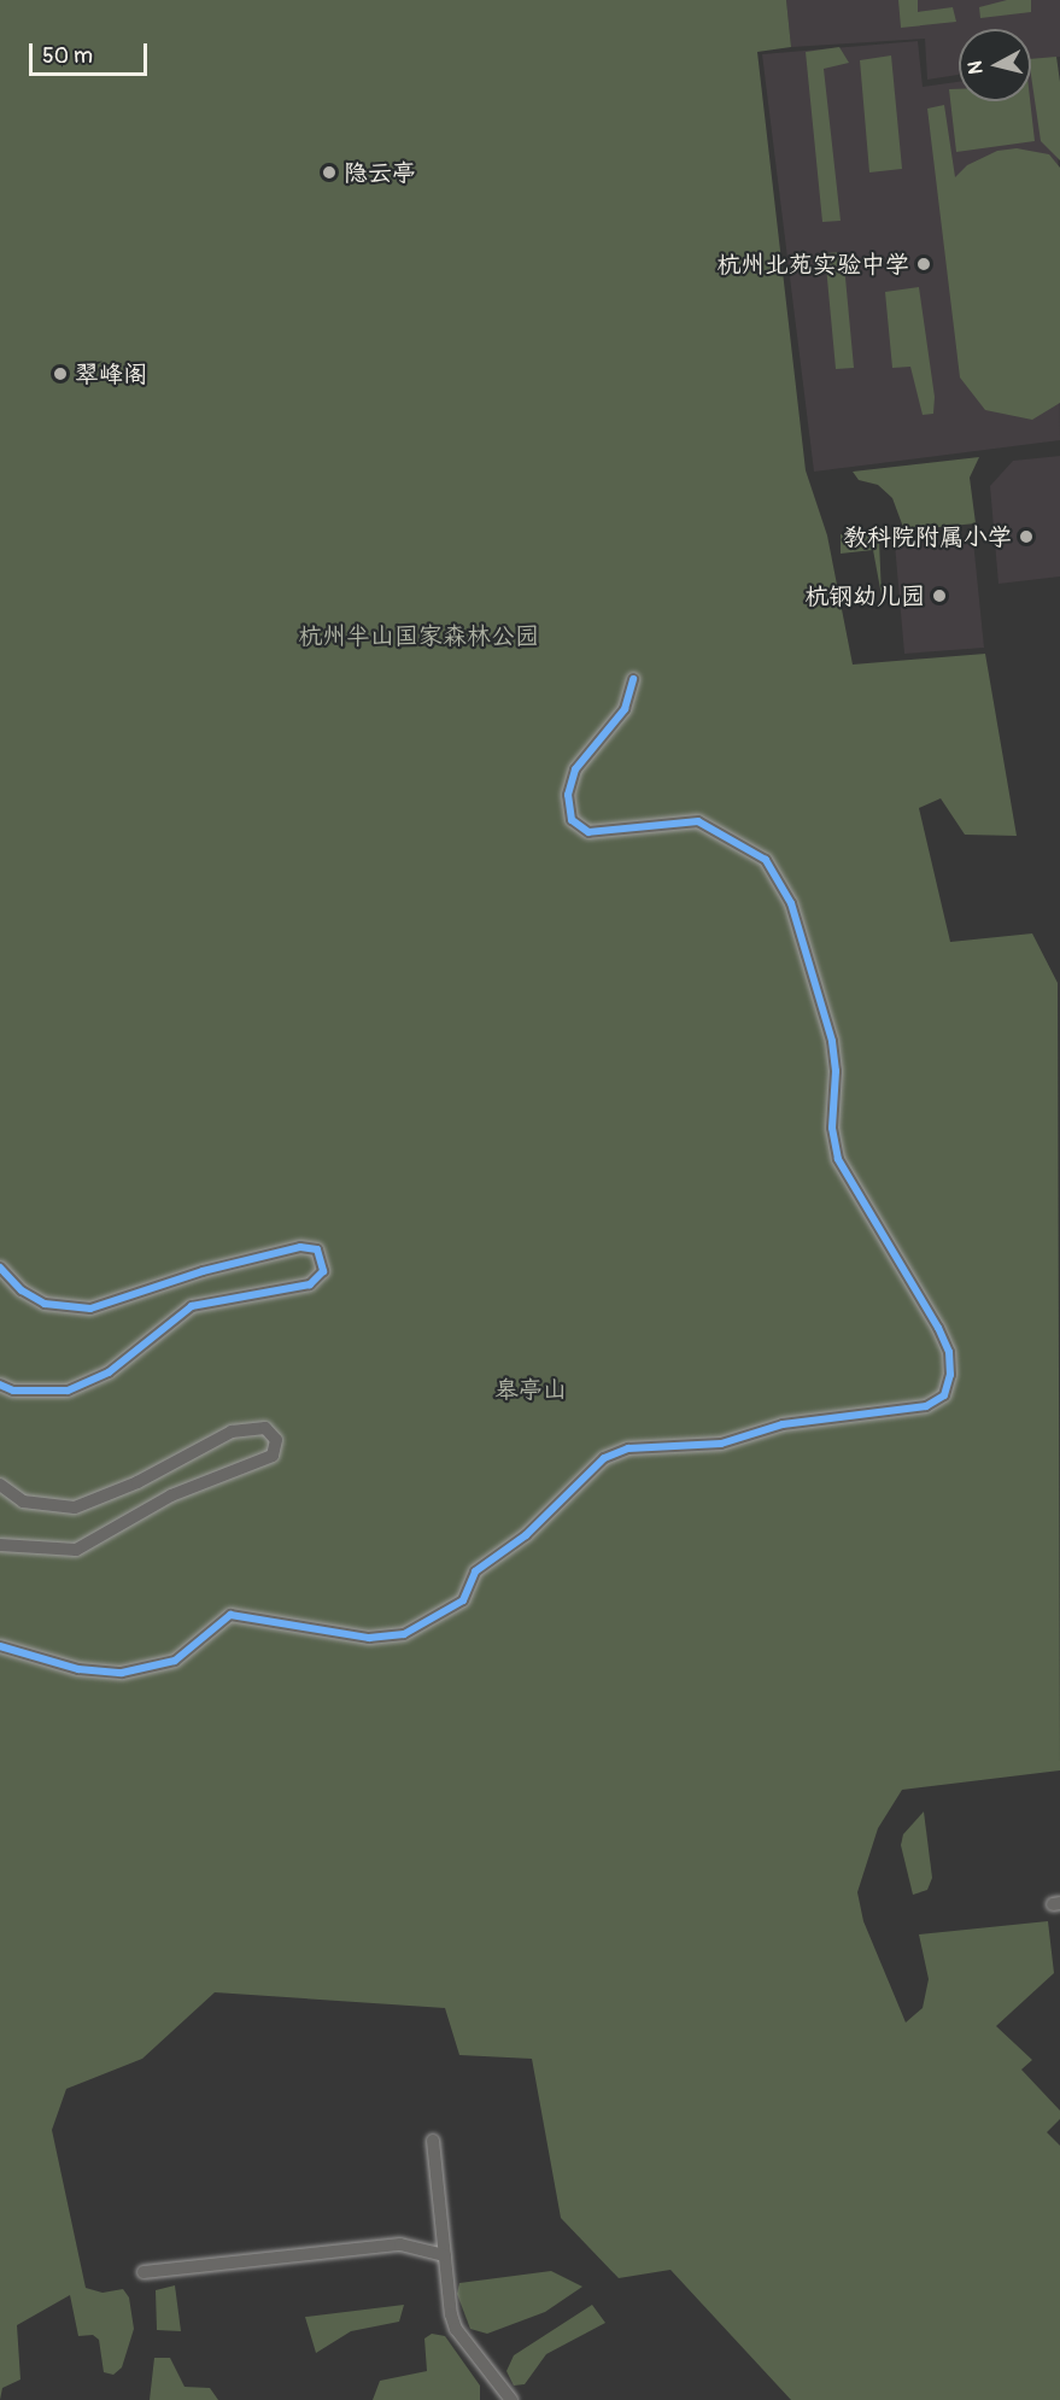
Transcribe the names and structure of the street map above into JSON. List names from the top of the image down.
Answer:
{
  "parks": ["杭州半山国家森林公园", "皋亭山"],
  "places": [
    "隐云亭",
    "杭州北苑实验中学",
    "翠峰阁",
    "教科院附属小学",
    "杭钢幼儿园"
  ],
  "scale_bar": "50 m",
  "north": "left"
}
